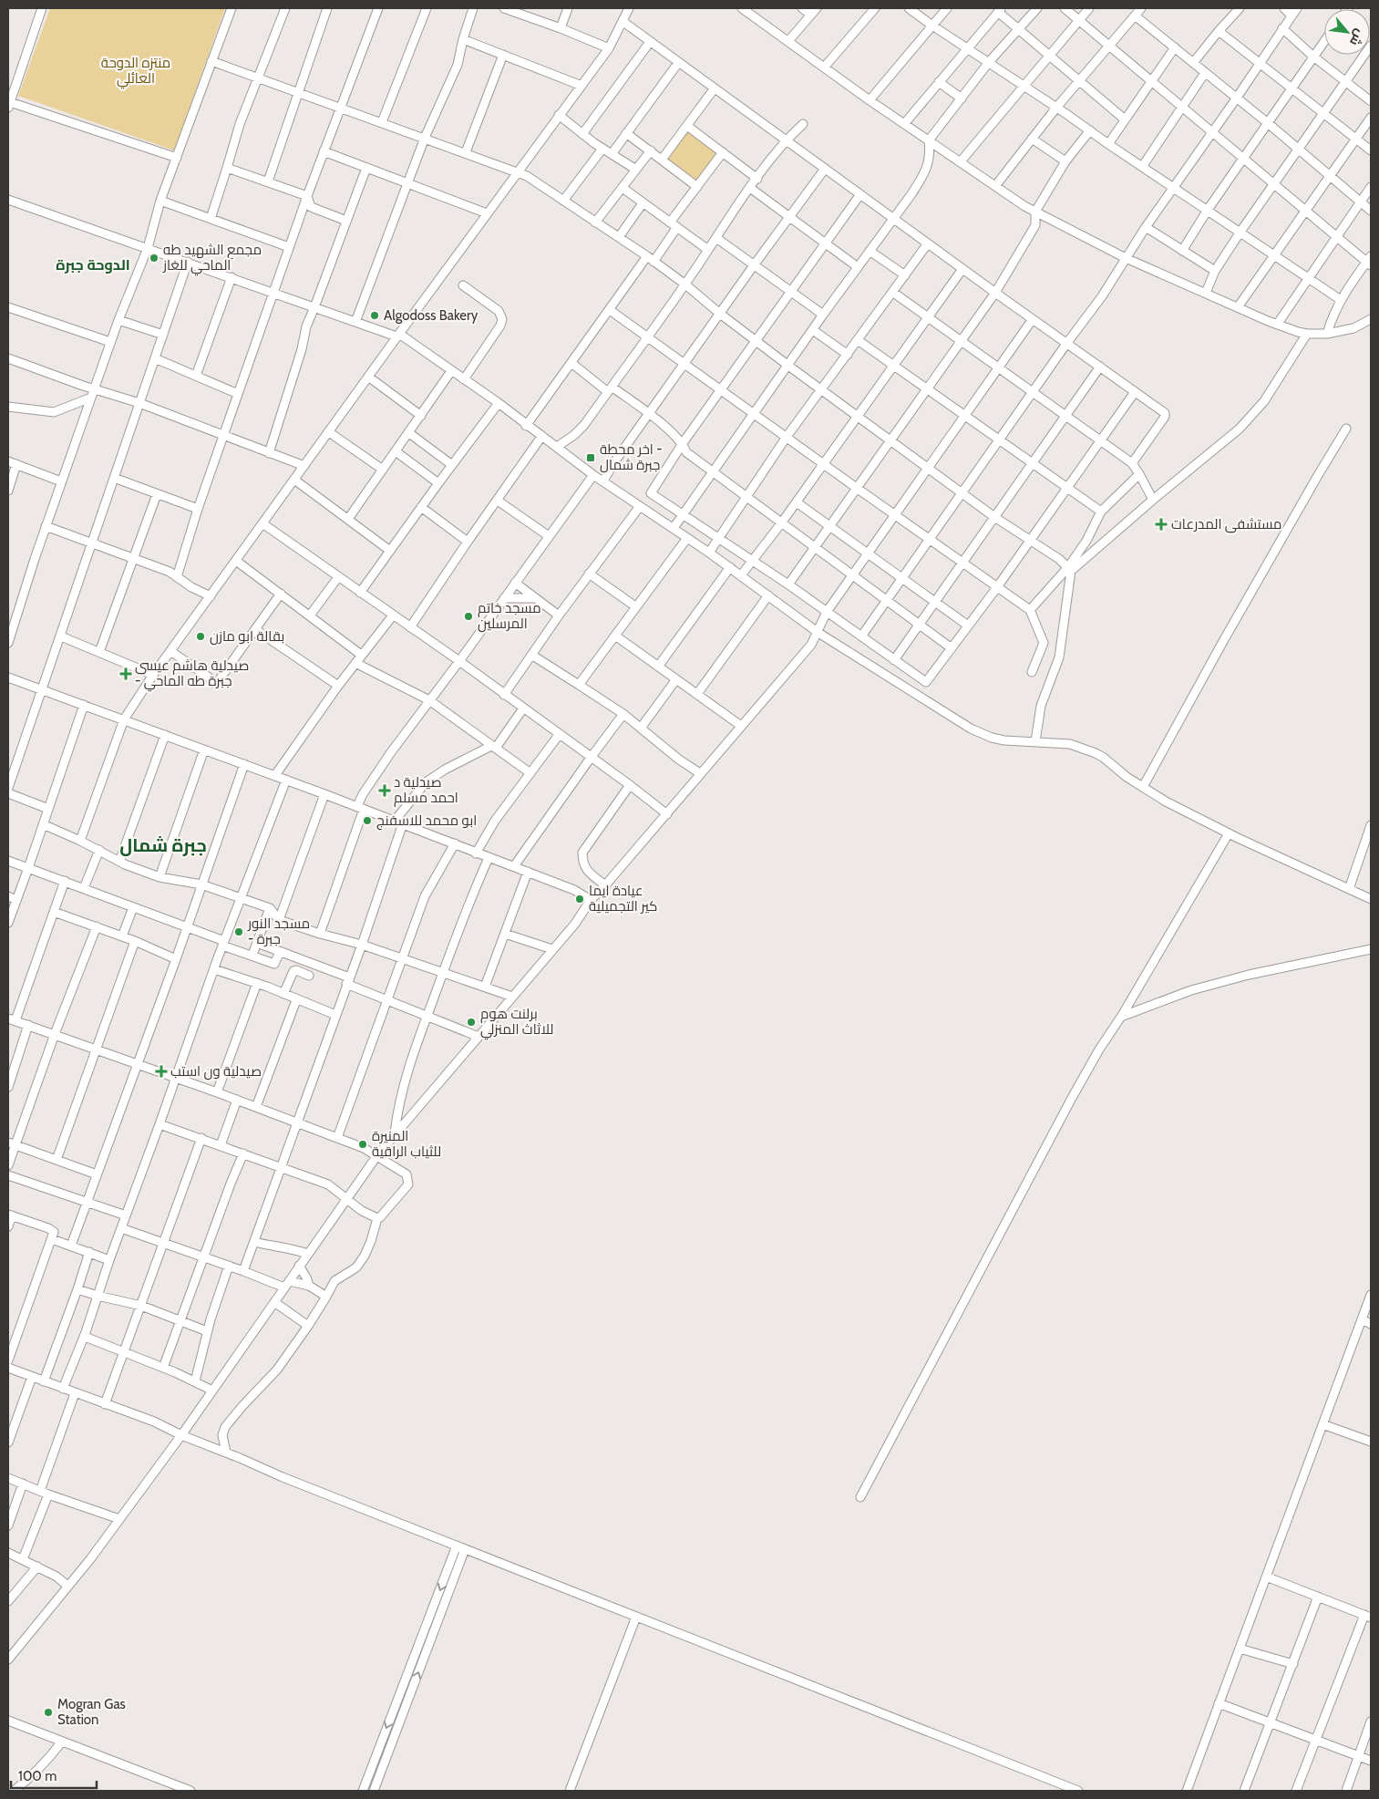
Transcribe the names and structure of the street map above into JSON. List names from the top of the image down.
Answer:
{
  "districts": ["الدوحة جبرة", "جبرة شمال"],
  "parks": ["منتزه الدوحة العائلي"],
  "places": {
    "other": [
      "مجمع الشهيد طه الماحي للغاز",
      "Algodoss Bakery",
      "مسجد خاتم المرسلين",
      "بقالة ابو مازن",
      "ابو محمد للاسفنج",
      "عيادة ايما كير التجميلية",
      "مسجد النور - جبرة",
      "برلنت هوم للاثاث المنزلي",
      "المنيرة للثياب الراقية",
      "Mogran Gas Station"
    ],
    "transit": ["اخر محطة - جبرة شمال"],
    "health": [
      "مستشفى المدرعات",
      "صيدلية هاشم عيسى - جبرة طه الماحي",
      "صيدلية د احمد مسلم",
      "صيدلية ون استب"
    ]
  },
  "scale_bar": "100 m",
  "north": "bottom right"
}
